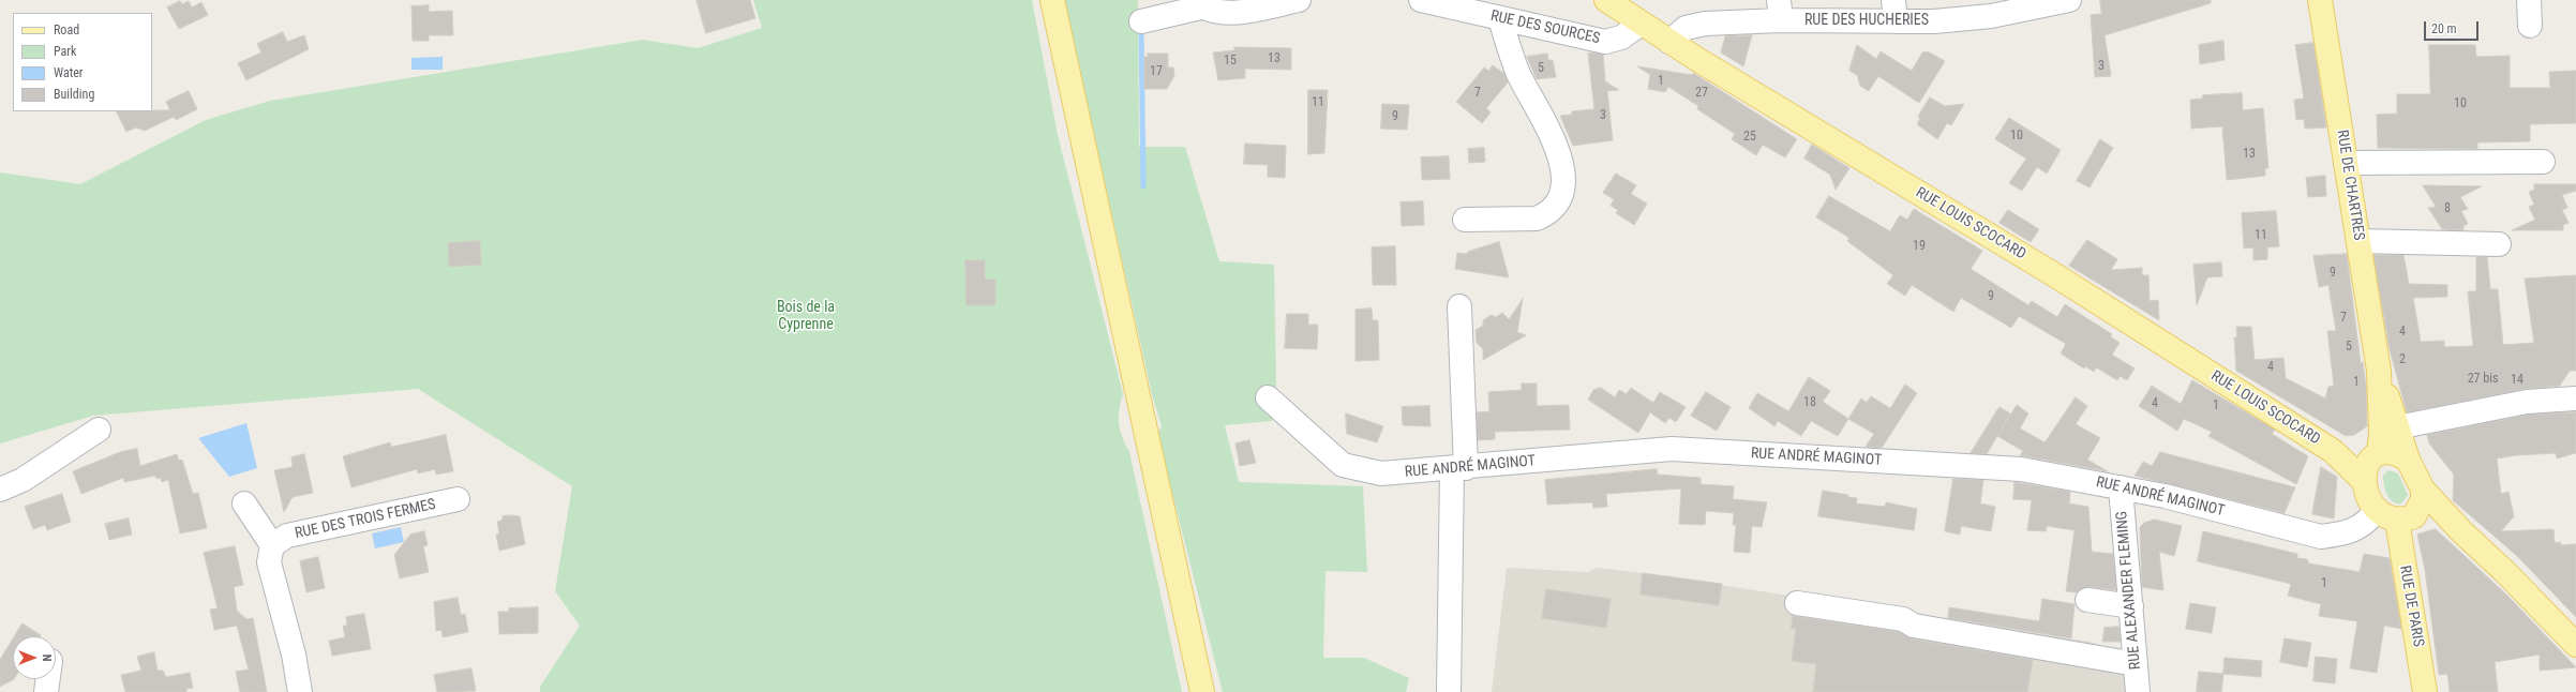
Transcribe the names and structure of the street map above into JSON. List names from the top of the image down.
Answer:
{
  "streets": {
    "main road": ["RUE DE CHARTRES", "RUE LOUIS SCOCARD", "RUE DE PARIS"],
    "street": [
      "RUE DES HUCHERIES",
      "RUE DES SOURCES",
      "RUE ANDRÉ MAGINOT",
      "RUE DES TROIS FERMES",
      "RUE ALEXANDER FLEMING"
    ]
  },
  "crossings": [
    ["RUE DES HUCHERIES", "RUE LOUIS SCOCARD"],
    ["RUE DES SOURCES", "RUE LOUIS SCOCARD"],
    ["RUE DE CHARTRES", "RUE LOUIS SCOCARD"],
    ["RUE DE CHARTRES", "RUE ANDRÉ MAGINOT"],
    ["RUE DE CHARTRES", "RUE DE PARIS"],
    ["RUE LOUIS SCOCARD", "RUE ANDRÉ MAGINOT"],
    ["RUE LOUIS SCOCARD", "RUE DE PARIS"],
    ["RUE ANDRÉ MAGINOT", "RUE ALEXANDER FLEMING"],
    ["RUE ANDRÉ MAGINOT", "RUE DE PARIS"]
  ],
  "parks": ["Bois de la Cyprenne"],
  "house_numbers": [
    "13",
    "15",
    "3",
    "5",
    "17",
    "1",
    "7",
    "27",
    "11",
    "10",
    "3",
    "9",
    "10",
    "25",
    "13",
    "8",
    "11",
    "19",
    "9",
    "9",
    "7",
    "4",
    "5",
    "2",
    "4",
    "27 bis",
    "14",
    "1",
    "18",
    "4",
    "1",
    "1"
  ],
  "legend": [
    "Road",
    "Park",
    "Water",
    "Building"
  ],
  "scale_bar": "20 m",
  "north": "right"
}
